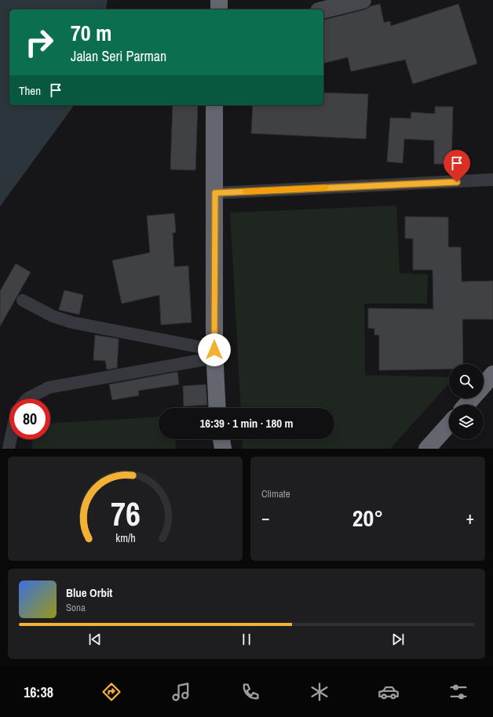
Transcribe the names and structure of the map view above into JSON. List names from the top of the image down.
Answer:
{
  "page": {
    "turn": ["70 m", "Jalan Seri Parman"],
    "then": "Then",
    "limit": "80",
    "trip": "16:39 · 1 min · 180 m",
    "tile": "Climate",
    "heat": ["−", "20°", "+"],
    "song": ["Blue Orbit", "Sona"],
    "tabs": "16:38",
    "gauge": ["76", "km/h"]
  }
}
